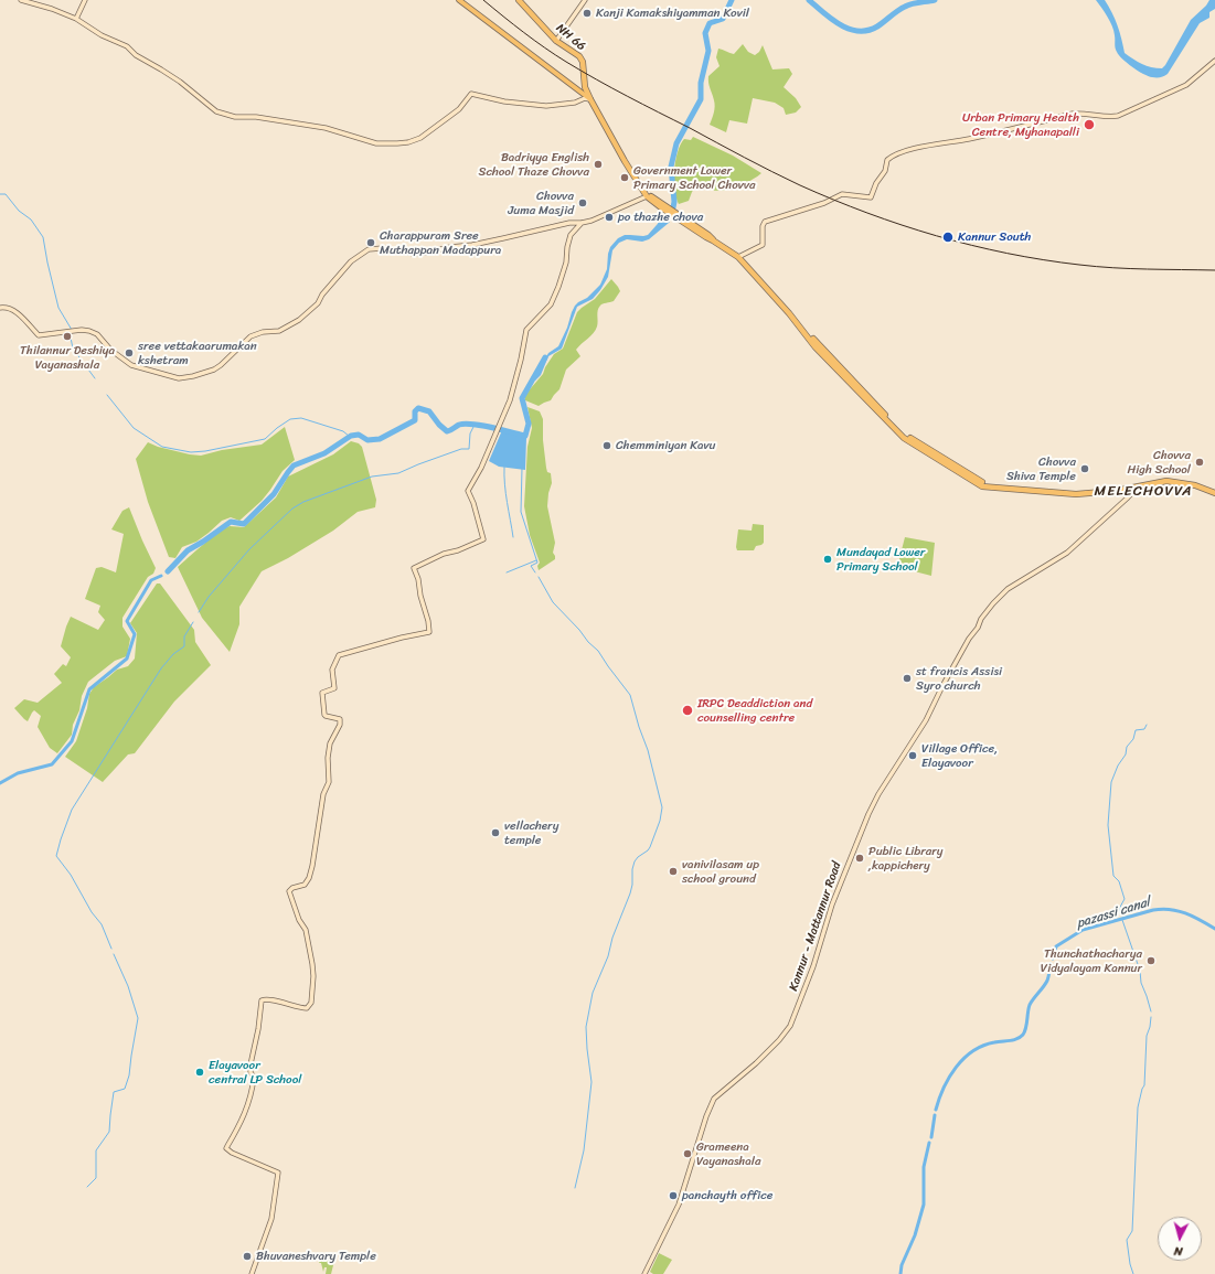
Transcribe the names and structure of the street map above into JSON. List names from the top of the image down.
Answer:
{
  "streets": {
    "highway": ["NH 66"],
    "main road": ["Kannur - Mattannur Road"]
  },
  "districts": ["MELECHOVVA"],
  "water": ["pazassi canal"],
  "places": [
    "Kanji Kamakshiyamman Kovil",
    "Urban Primary Health Centre, Myhanapalli",
    "Badriyya English School Thaze Chovva",
    "Government Lower Primary School Chovva",
    "Chovva Juma Masjid",
    "po thazhe chova",
    "Kannur South",
    "Charappuram Sree Muthappan Madappura",
    "Thilannur Deshiya Vayanashala",
    "sree vettakaarumakan kshetram",
    "Chemminiyan Kavu",
    "Chovva High School",
    "Chovva Shiva Temple",
    "Mundayad Lower Primary School",
    "st francis Assisi Syro church",
    "IRPC Deaddiction and counselling centre",
    "Village Office, Elayavoor",
    "vellachery temple",
    "Public Library ,kappichery",
    "vanivilasam up school ground",
    "Thunchathacharya Vidyalayam Kannur",
    "Elayavoor central LP School",
    "Grameena Vayanashala",
    "panchayth office",
    "Bhuvaneshvary Temple"
  ],
  "north": "bottom"
}
